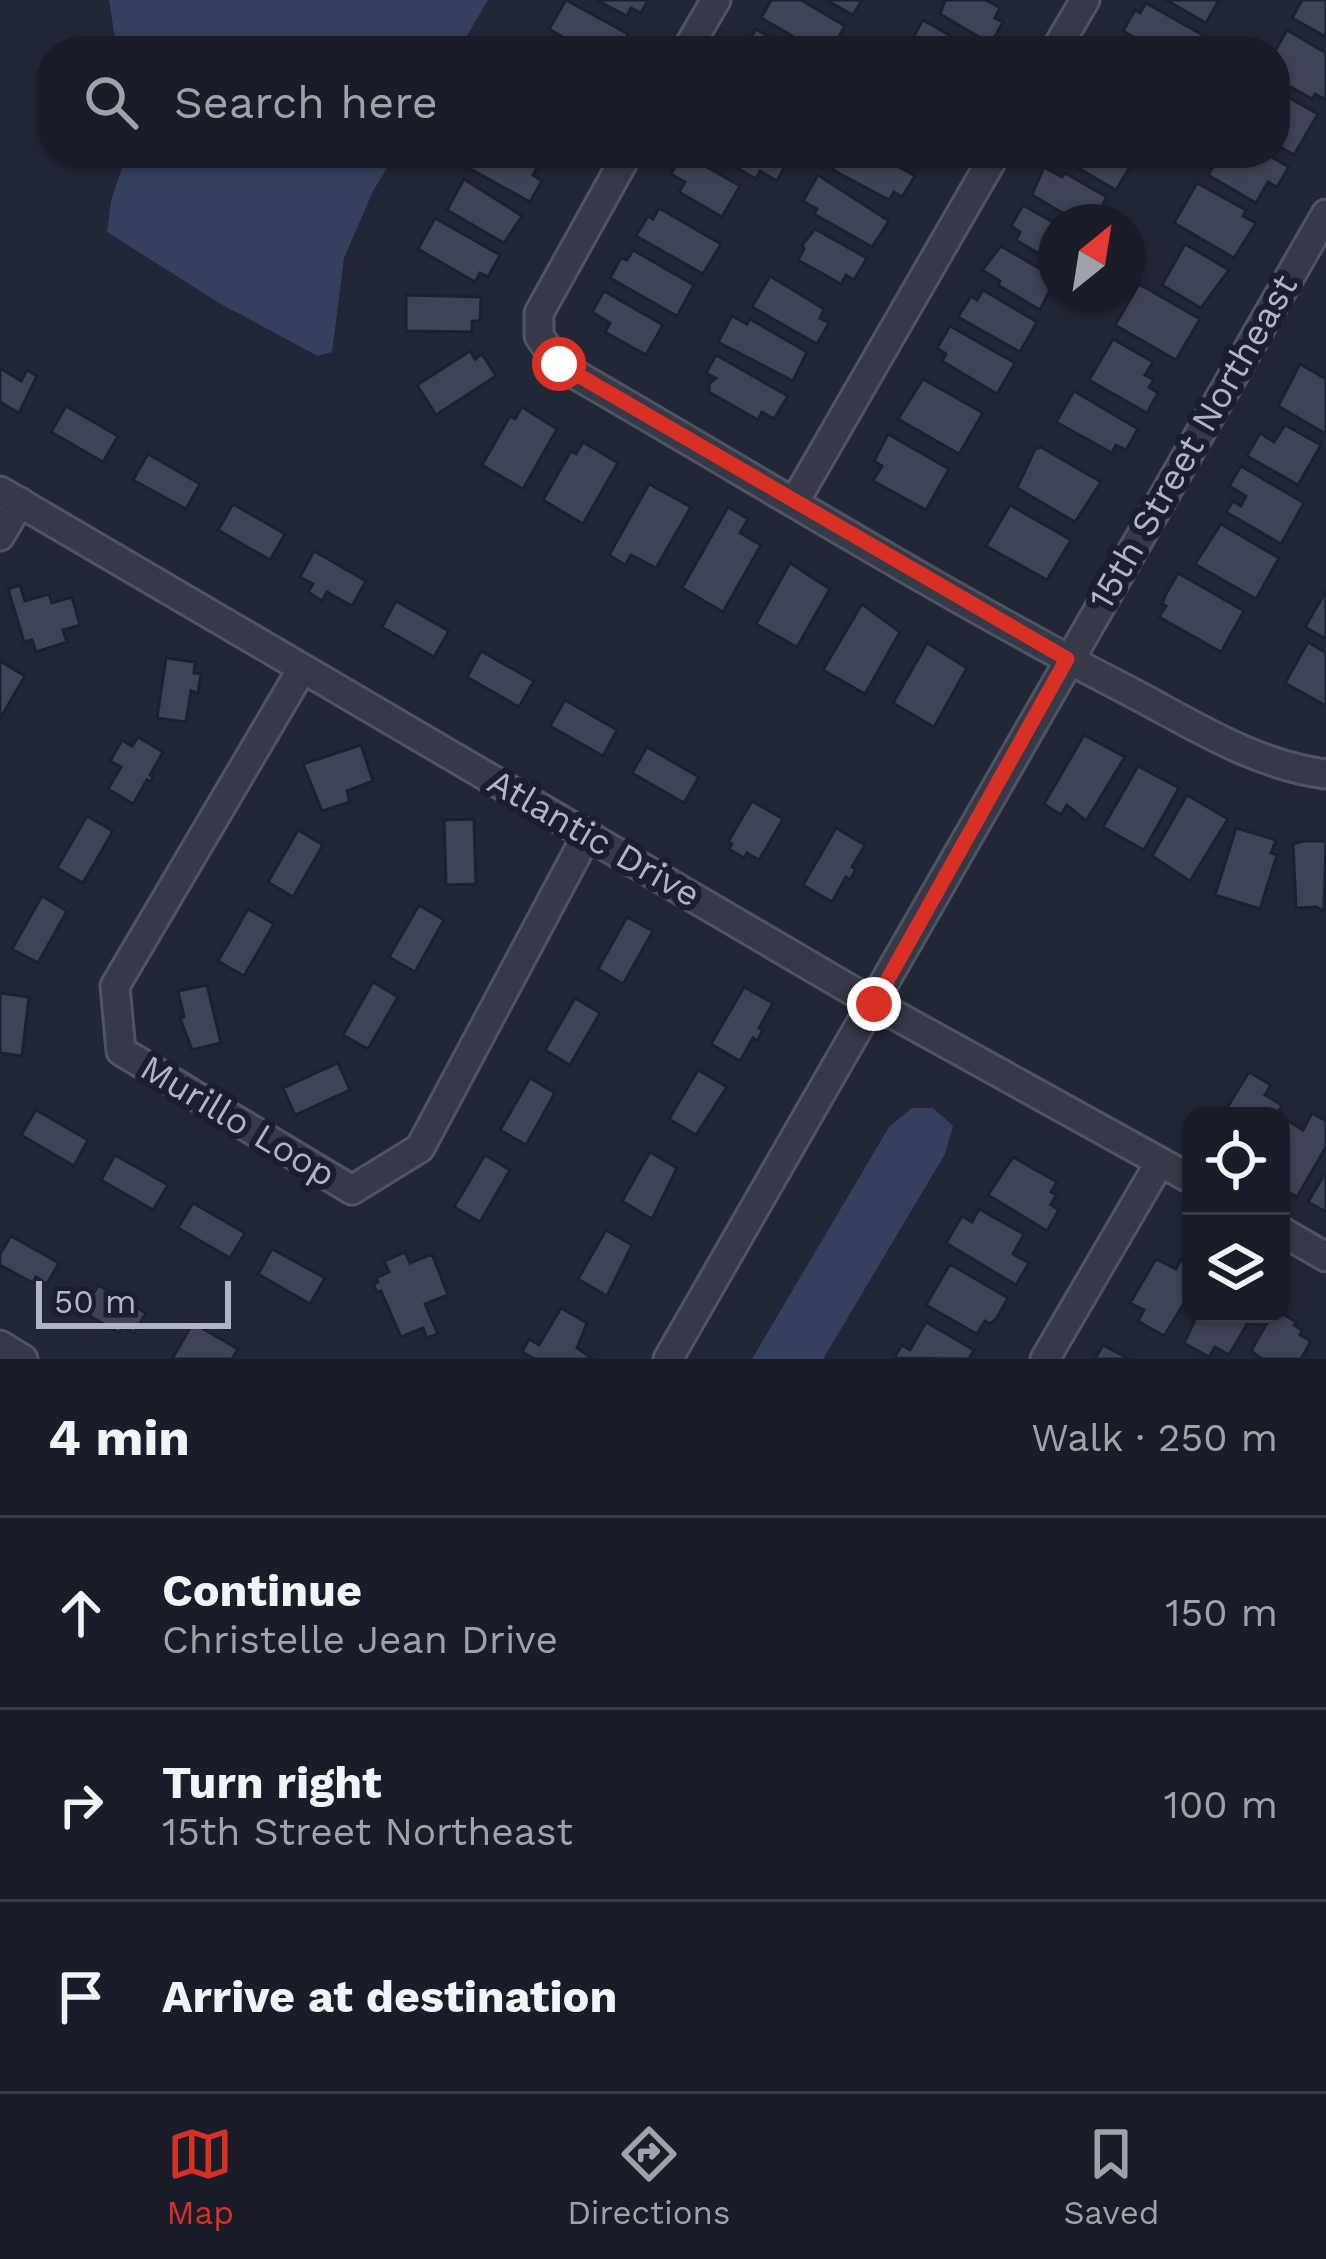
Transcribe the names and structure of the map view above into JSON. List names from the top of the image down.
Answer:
{
  "streets": {
    "street": ["15th Street Northeast", "Atlantic Drive", "Murillo Loop"]
  },
  "crossings": [
    ["15th Street Northeast", "Atlantic Drive"],
    ["Atlantic Drive", "Murillo Loop"]
  ],
  "scale_bar": "50 m",
  "north": "top right",
  "page": {
    "search": "Search here",
    "scale": "50 m",
    "heading": ["4 min", "Walk · 250 m"],
    "list": [
      ["Continue", "Christelle Jean Drive", "150 m"],
      ["Turn right", "15th Street Northeast", "100 m"],
      "Arrive at destination"
    ],
    "nav": ["Map", "Directions", "Saved"]
  }
}
